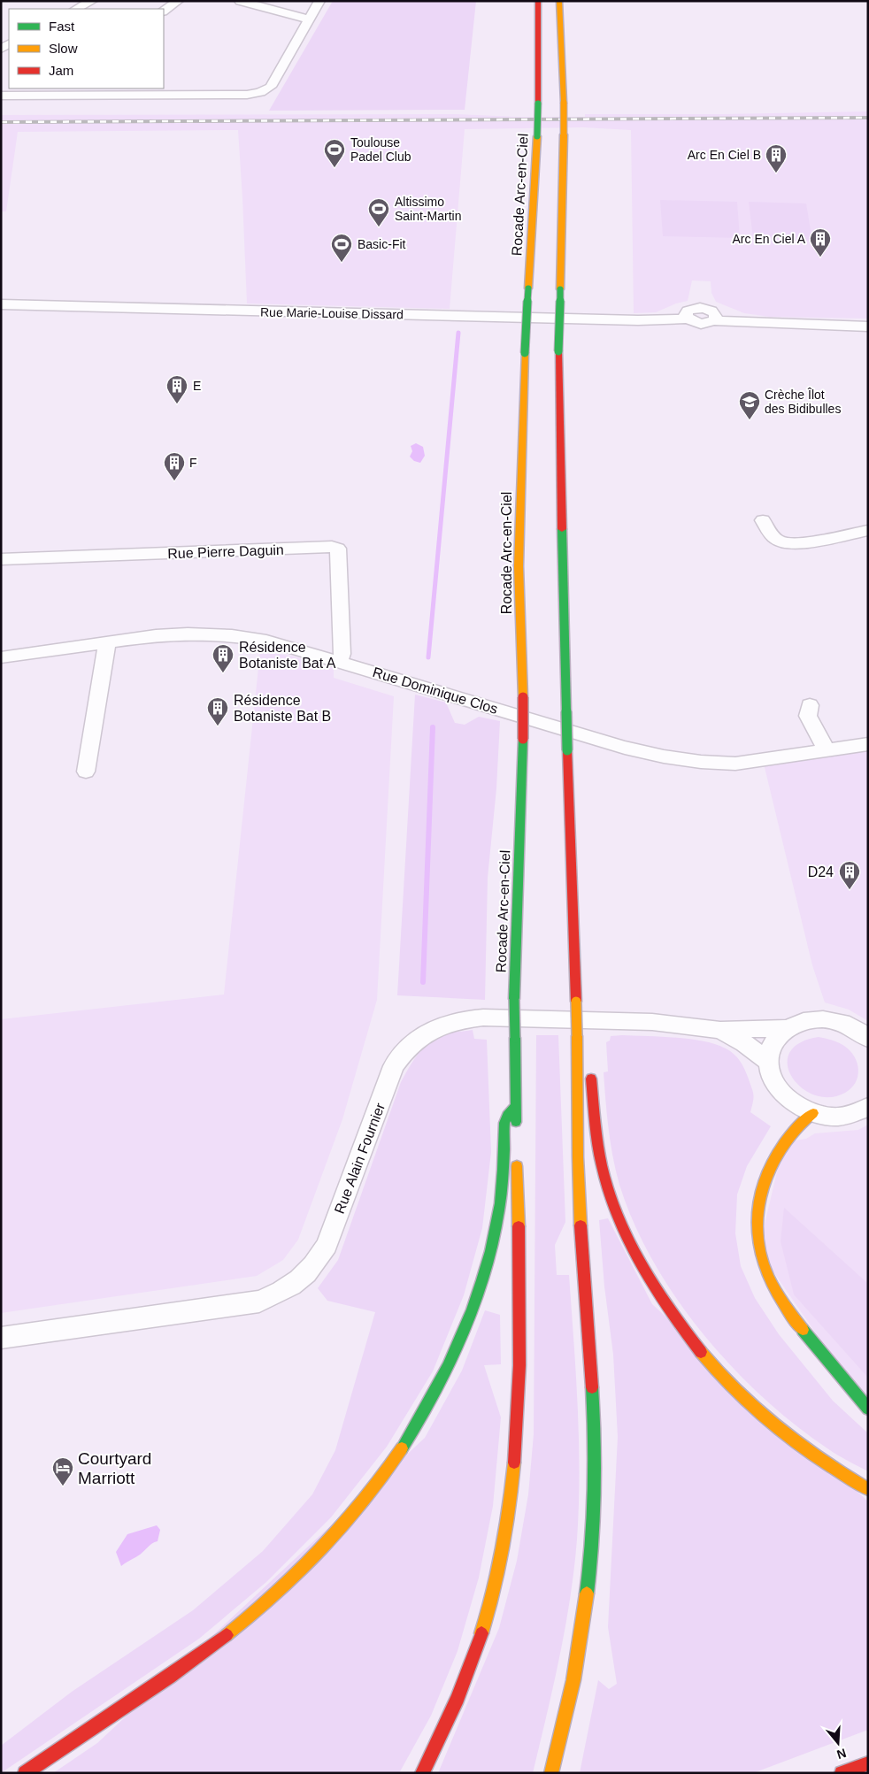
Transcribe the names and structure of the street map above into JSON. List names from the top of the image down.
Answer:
{
  "streets": {
    "highway": ["Rocade Arc-en-Ciel"],
    "street": [
      "Rue Marie-Louise Dissard",
      "Rue Pierre Daguin",
      "Rue Dominique Clos",
      "Rue Alain Fournier"
    ]
  },
  "crossings": [
    ["Rue Pierre Daguin", "Rue Dominique Clos"]
  ],
  "places": {
    "sports": ["Toulouse Padel Club", "Altissimo Saint-Martin", "Basic-Fit"],
    "building": [
      "Arc En Ciel B",
      "Arc En Ciel A",
      "E",
      "F",
      "Résidence Botaniste Bat A",
      "Résidence Botaniste Bat B",
      "D24"
    ],
    "school or university": ["Crèche Îlot des Bidibulles"],
    "hotel": ["Courtyard Marriott"]
  },
  "legend": ["Fast", "Slow", "Jam"],
  "north": "bottom"
}
